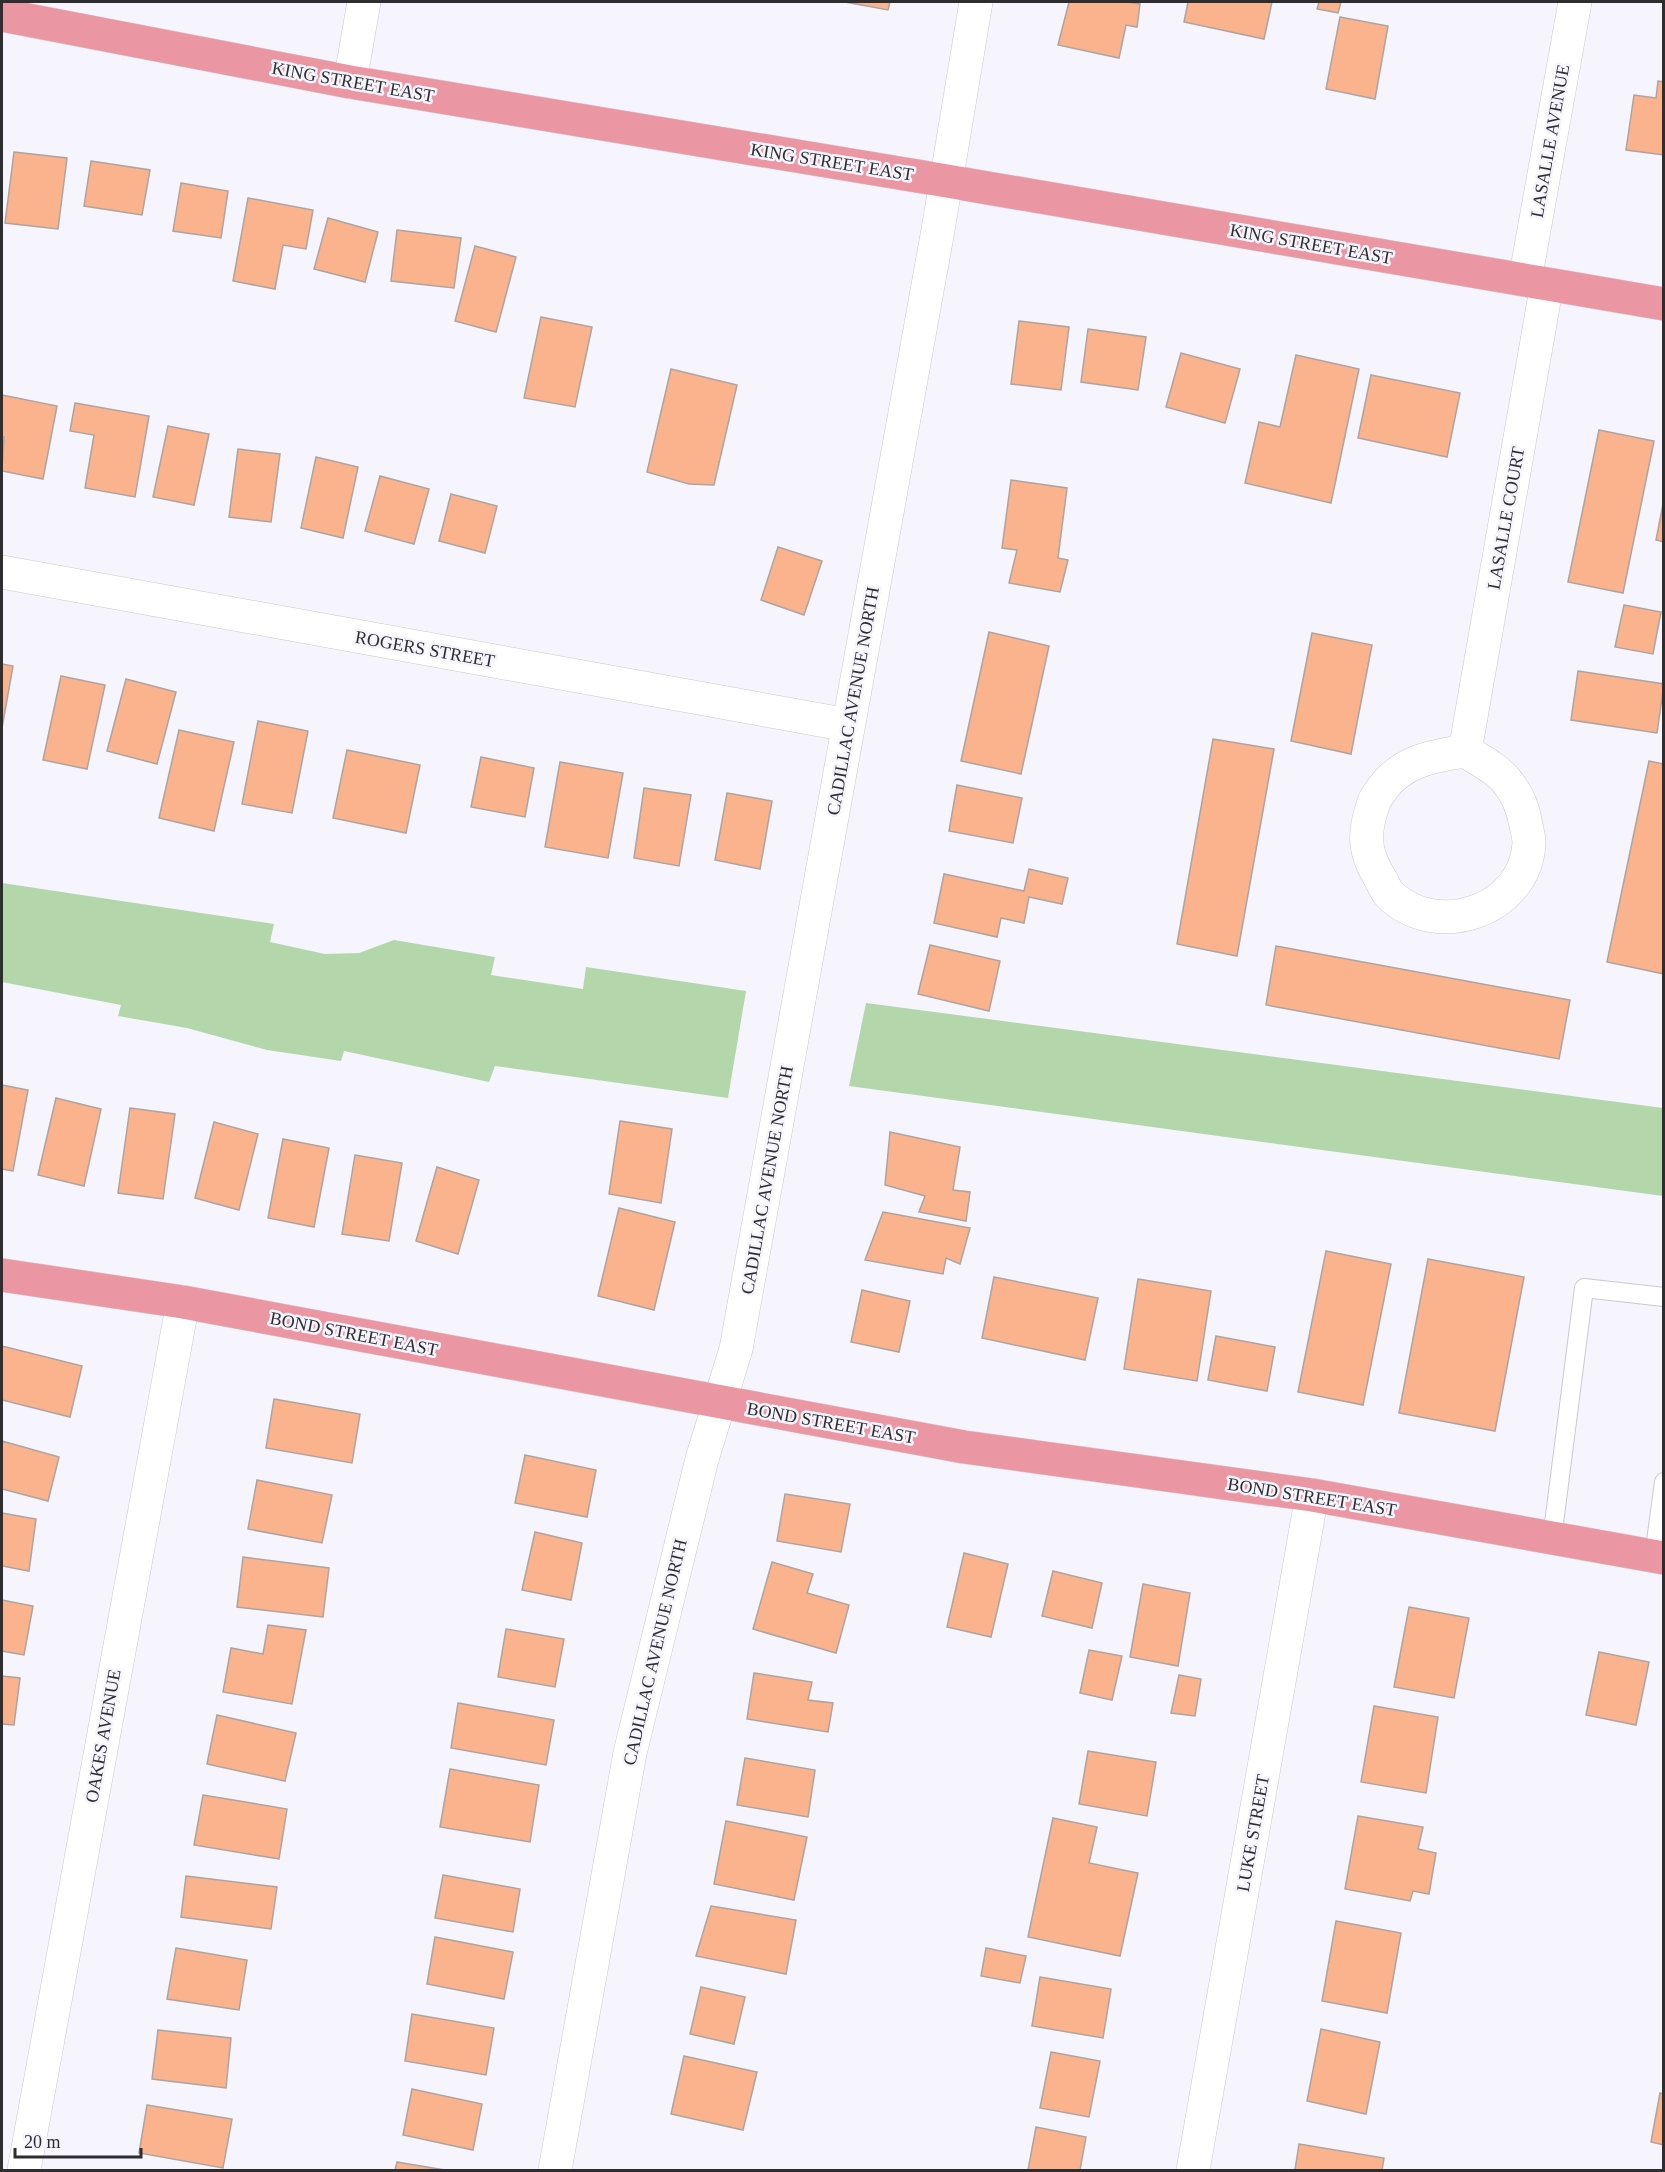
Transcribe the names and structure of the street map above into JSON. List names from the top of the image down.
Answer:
{
  "streets": {
    "main road": ["KING STREET EAST", "BOND STREET EAST"],
    "street": [
      "LASALLE AVENUE",
      "LASALLE COURT",
      "ROGERS STREET",
      "CADILLAC AVENUE NORTH",
      "OAKES AVENUE",
      "LUKE STREET"
    ]
  },
  "crossings": [
    ["KING STREET EAST", "LASALLE AVENUE"],
    ["KING STREET EAST", "LASALLE COURT"],
    ["KING STREET EAST", "CADILLAC AVENUE NORTH"],
    ["LASALLE AVENUE", "LASALLE COURT"],
    ["ROGERS STREET", "CADILLAC AVENUE NORTH"],
    ["CADILLAC AVENUE NORTH", "BOND STREET EAST"],
    ["BOND STREET EAST", "OAKES AVENUE"],
    ["BOND STREET EAST", "LUKE STREET"]
  ],
  "scale_bar": "20 m"
}
